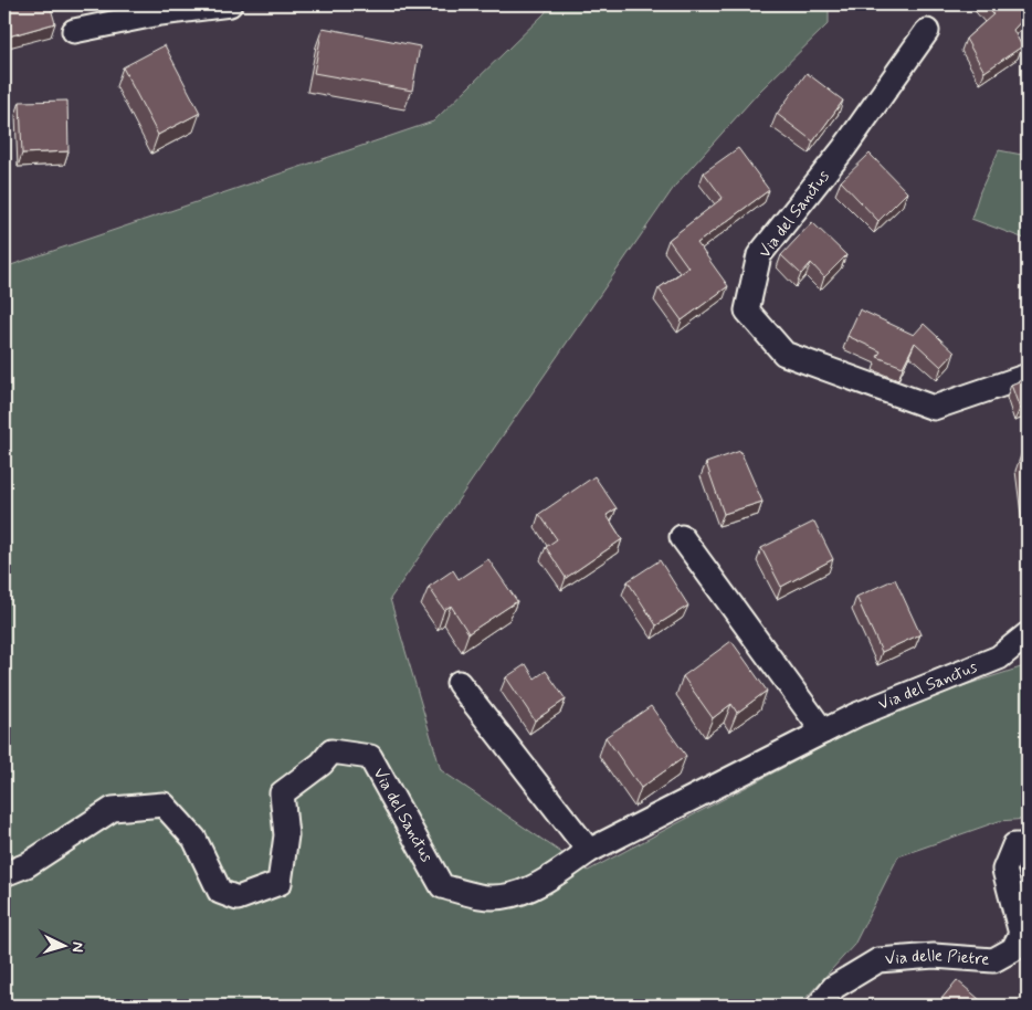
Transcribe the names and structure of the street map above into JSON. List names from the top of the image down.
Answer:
{
  "streets": {
    "street": ["Via del Sanctus", "Via delle Pietre"]
  },
  "north": "right"
}
